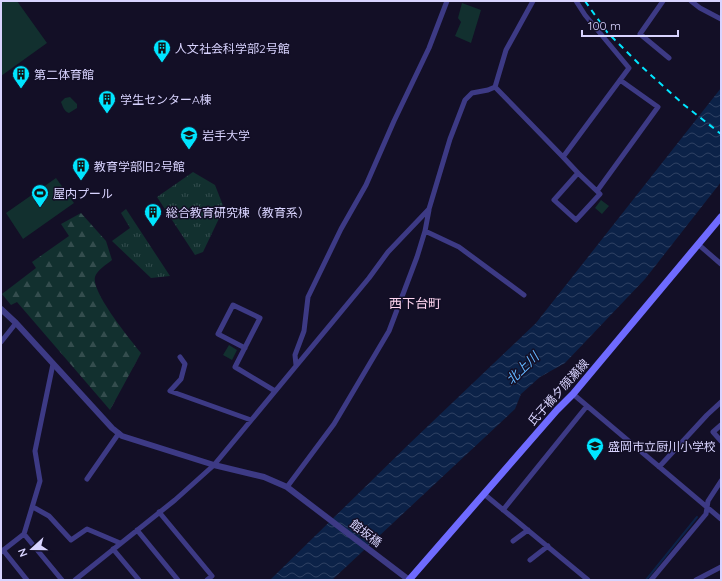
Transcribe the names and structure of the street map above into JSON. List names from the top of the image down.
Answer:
{
  "streets": {
    "main road": ["氏子橋夕顔瀬線"],
    "street": ["館坂橋"]
  },
  "crossings": [
    ["氏子橋夕顔瀬線", "館坂橋"]
  ],
  "districts": ["西下台町"],
  "water": ["北上川"],
  "places": {
    "building": [
      "人文社会科学部2号館",
      "第二体育館",
      "学生センターA棟",
      "教育学部旧2号館",
      "総合教育研究棟（教育系）"
    ],
    "school or university": ["岩手大学", "盛岡市立厨川小学校"],
    "sports": ["屋内プール"]
  },
  "scale_bar": "100 m",
  "north": "left"
}
